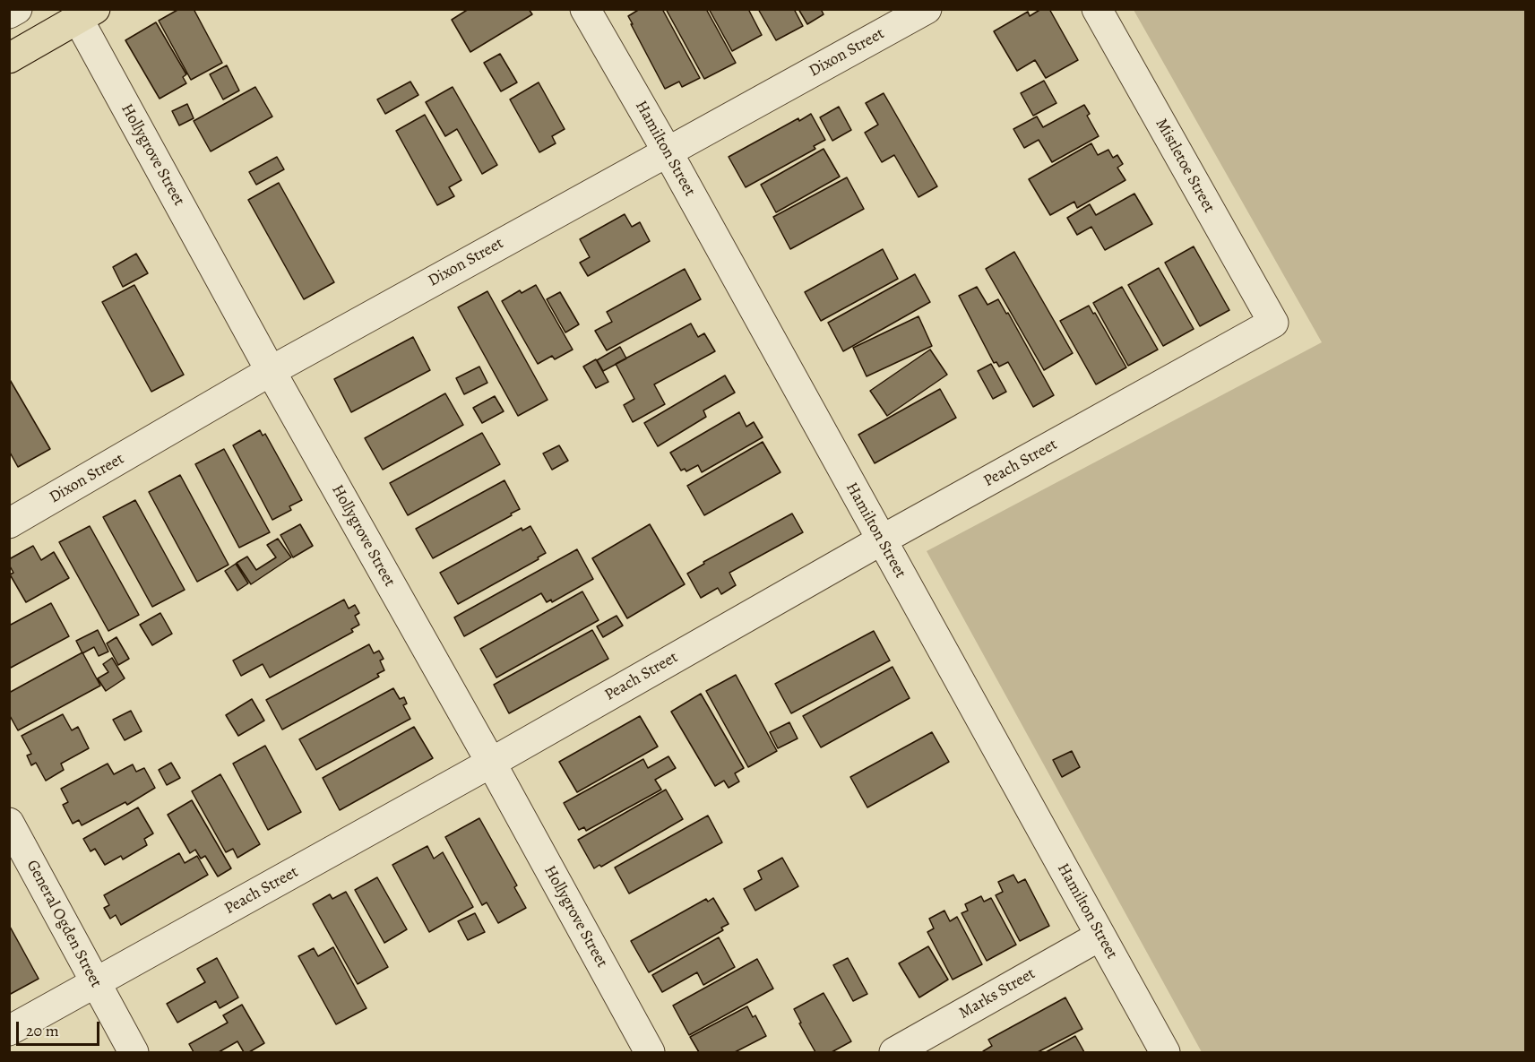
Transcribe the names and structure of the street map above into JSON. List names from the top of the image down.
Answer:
{
  "streets": {
    "street": [
      "Dixon Street",
      "Hamilton Street",
      "Hollygrove Street",
      "Mistletoe Street",
      "Peach Street",
      "General Ogden Street",
      "Marks Street"
    ]
  },
  "crossings": [
    ["Dixon Street", "Hamilton Street"],
    ["Dixon Street", "Hollygrove Street"],
    ["Hamilton Street", "Peach Street"],
    ["Hamilton Street", "Marks Street"],
    ["Hollygrove Street", "Peach Street"],
    ["Mistletoe Street", "Peach Street"],
    ["Peach Street", "General Ogden Street"]
  ],
  "scale_bar": "20 m"
}
